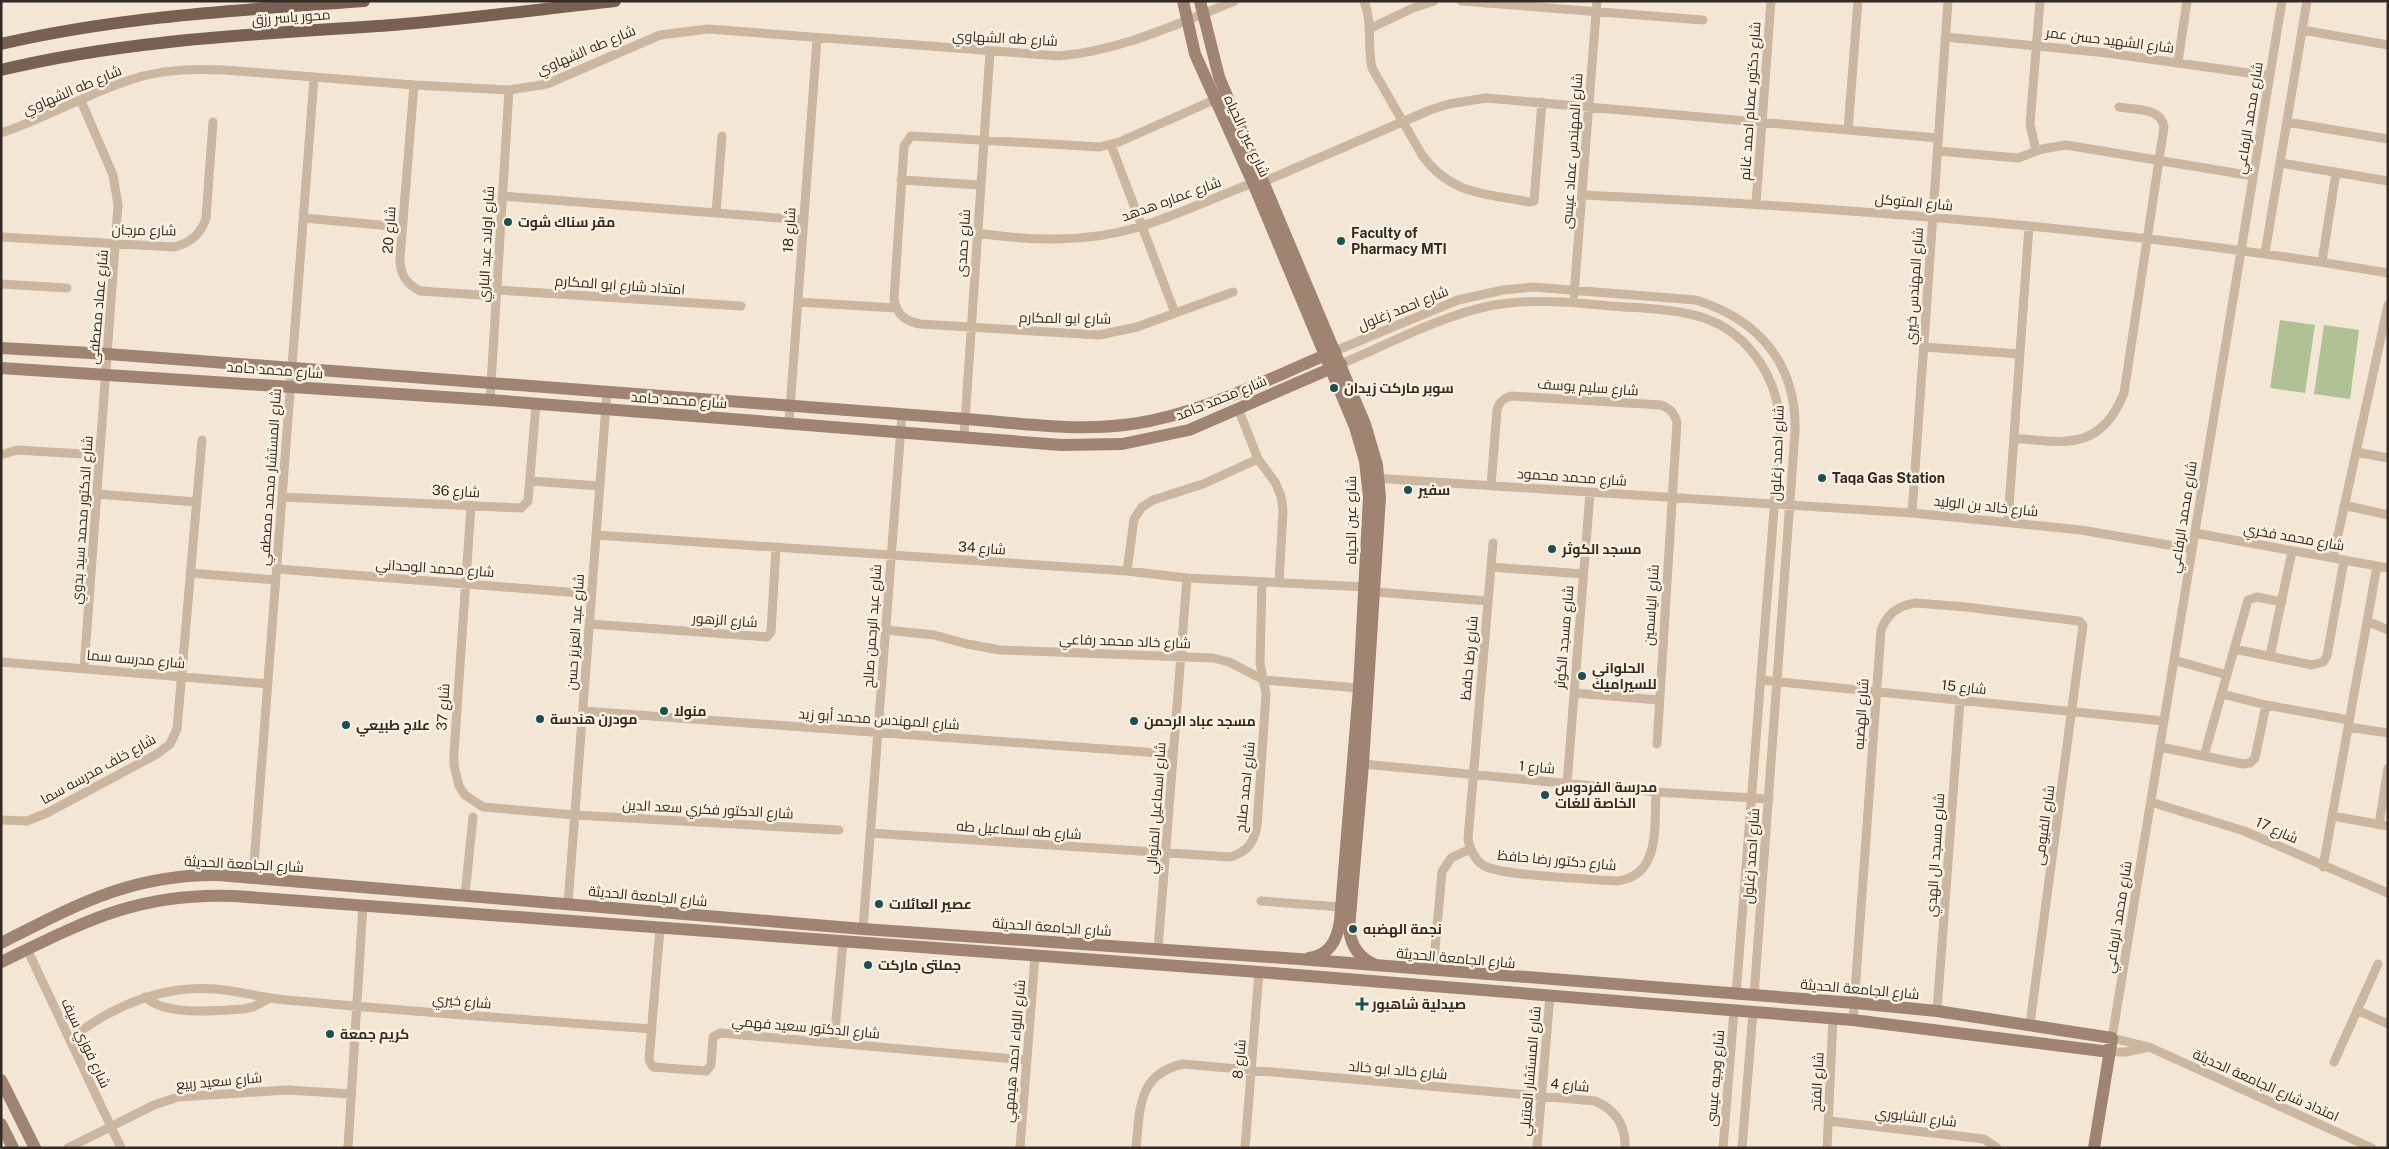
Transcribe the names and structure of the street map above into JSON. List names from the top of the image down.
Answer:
{
  "streets": {
    "main road": ["محور ياسر رزق"],
    "street": [
      "شارع طه الشهاوي",
      "شارع الشهيد حسن عمر",
      "شارع دكتور عصام احمد غانم",
      "شارع محمد الرفاعي",
      "شارع عين الحياه",
      "شارع المهندس عماد عيسى",
      "شارع عماره هدهد",
      "شارع المتوكل",
      "شارع مرجان",
      "شارع 20",
      "شارع 18",
      "شارع حمدى",
      "شارع اولاد عبد الباري",
      "امتداد شارع ابو المكارم",
      "شارع المهندس خيري",
      "شارع عماد مصطفى",
      "شارع احمد زغلول",
      "شارع ابو المكارم",
      "شارع محمد حامد",
      "شارع سليم يوسف",
      "شارع المستشار محمد مصطفي",
      "شارع محمد محمود",
      "شارع 36",
      "شارع خالد بن الوليد",
      "شارع الدكتور محمد سيد بدوي",
      "شارع محمد فخري",
      "شارع 34",
      "شارع محمد الوحداني",
      "شارع الياسمين",
      "شارع الزهور",
      "شارع عبد الرحمن صالح",
      "شارع عبد العزيز حسن",
      "شارع مسجد الكوثر",
      "شارع خالد محمد رفاعي",
      "شارع رضا حافظ",
      "شارع مدرسه سما",
      "شارع 15",
      "شارع 37",
      "شارع الهضبه",
      "شارع المهندس محمد أبو زيد",
      "شارع 1",
      "شارع خلف مدرسه سما",
      "شارع احمد صلاح",
      "شارع اسماعيل المنوالي",
      "شارع الدكتور فكري سعد الدين",
      "شارع الفيومى",
      "شارع طه اسماعيل طه",
      "شارع 17",
      "شارع مسجد ال الهدي",
      "شارع دكتور رضا حافظ",
      "شارع الجامعة الحديثة",
      "شارع خيري",
      "شارع الدكتور سعيد فهمي",
      "شارع فوزي سيف",
      "شارع اللواء احمد هيمهي",
      "شارع 8",
      "شارع خالد ابو خالد",
      "شارع المستشار العنتبلي",
      "شارع وجيه عيسى",
      "شارع سعيد ربيع",
      "شارع الفتح",
      "شارع 4",
      "امتداد شارع الجامعة الحديثة",
      "شارع الشابوري"
    ]
  },
  "crossings": [
    ["شارع طه الشهاوي", "شارع عين الحياه"],
    ["شارع طه الشهاوي", "شارع 20"],
    ["شارع طه الشهاوي", "شارع 18"],
    ["شارع طه الشهاوي", "شارع حمدى"],
    ["شارع طه الشهاوي", "شارع اولاد عبد الباري"],
    ["شارع طه الشهاوي", "شارع عماد مصطفى"],
    ["شارع طه الشهاوي", "شارع المستشار محمد مصطفي"],
    ["شارع الشهيد حسن عمر", "شارع محمد الرفاعي"],
    ["شارع الشهيد حسن عمر", "شارع المهندس خيري"],
    ["شارع دكتور عصام احمد غانم", "شارع عماره هدهد"],
    ["شارع دكتور عصام احمد غانم", "شارع المتوكل"],
    ["شارع محمد الرفاعي", "شارع المتوكل"],
    ["شارع محمد الرفاعي", "شارع خالد بن الوليد"],
    ["شارع محمد الرفاعي", "شارع محمد فخري"],
    ["شارع محمد الرفاعي", "شارع 15"],
    ["شارع محمد الرفاعي", "شارع 17"],
    ["شارع محمد الرفاعي", "شارع الجامعة الحديثة"],
    ["شارع محمد الرفاعي", "امتداد شارع الجامعة الحديثة"],
    ["شارع عين الحياه", "شارع عماره هدهد"],
    ["شارع عين الحياه", "شارع احمد زغلول"],
    ["شارع عين الحياه", "شارع محمد حامد"],
    ["شارع عين الحياه", "شارع محمد محمود"],
    ["شارع عين الحياه", "شارع 34"],
    ["شارع عين الحياه", "شارع خالد محمد رفاعي"],
    ["شارع عين الحياه", "شارع 1"],
    ["شارع عين الحياه", "شارع الجامعة الحديثة"],
    ["شارع المهندس عماد عيسى", "شارع عماره هدهد"],
    ["شارع المهندس عماد عيسى", "شارع المتوكل"],
    ["شارع المهندس عماد عيسى", "شارع احمد زغلول"],
    ["شارع عماره هدهد", "شارع حمدى"],
    ["شارع عماره هدهد", "شارع المهندس خيري"],
    ["شارع المتوكل", "شارع المهندس خيري"],
    ["شارع مرجان", "شارع عماد مصطفى"],
    ["شارع 20", "شارع اولاد عبد الباري"],
    ["شارع 20", "امتداد شارع ابو المكارم"],
    ["شارع 18", "شارع محمد حامد"],
    ["شارع حمدى", "شارع ابو المكارم"],
    ["شارع حمدى", "شارع محمد حامد"],
    ["شارع اولاد عبد الباري", "امتداد شارع ابو المكارم"],
    ["شارع اولاد عبد الباري", "شارع محمد حامد"],
    ["شارع المهندس خيري", "شارع خالد بن الوليد"],
    ["شارع عماد مصطفى", "شارع محمد حامد"],
    ["شارع عماد مصطفى", "شارع الدكتور محمد سيد بدوي"],
    ["شارع احمد زغلول", "شارع محمد حامد"],
    ["شارع احمد زغلول", "شارع محمد محمود"],
    ["شارع احمد زغلول", "شارع خالد بن الوليد"],
    ["شارع احمد زغلول", "شارع 15"],
    ["شارع احمد زغلول", "شارع 1"],
    ["شارع احمد زغلول", "شارع الجامعة الحديثة"],
    ["شارع محمد حامد", "شارع المستشار محمد مصطفي"],
    ["شارع محمد حامد", "شارع 36"],
    ["شارع محمد حامد", "شارع الدكتور محمد سيد بدوي"],
    ["شارع محمد حامد", "شارع عبد الرحمن صالح"],
    ["شارع محمد حامد", "شارع عبد العزيز حسن"],
    ["شارع سليم يوسف", "شارع محمد محمود"],
    ["شارع سليم يوسف", "شارع الياسمين"],
    ["شارع المستشار محمد مصطفي", "شارع 36"],
    ["شارع المستشار محمد مصطفي", "شارع محمد الوحداني"],
    ["شارع المستشار محمد مصطفي", "شارع مدرسه سما"],
    ["شارع المستشار محمد مصطفي", "شارع الجامعة الحديثة"],
    ["شارع محمد محمود", "شارع خالد بن الوليد"],
    ["شارع محمد محمود", "شارع الياسمين"],
    ["شارع محمد محمود", "شارع مسجد الكوثر"],
    ["شارع 36", "شارع 37"],
    ["شارع الدكتور محمد سيد بدوي", "شارع مدرسه سما"],
    ["شارع 34", "شارع الزهور"],
    ["شارع 34", "شارع عبد الرحمن صالح"],
    ["شارع 34", "شارع عبد العزيز حسن"],
    ["شارع 34", "شارع رضا حافظ"],
    ["شارع 34", "شارع احمد صلاح"],
    ["شارع 34", "شارع اسماعيل المنوالي"],
    ["شارع محمد الوحداني", "شارع عبد العزيز حسن"],
    ["شارع محمد الوحداني", "شارع 37"],
    ["شارع الزهور", "شارع عبد العزيز حسن"],
    ["شارع عبد الرحمن صالح", "شارع خالد محمد رفاعي"],
    ["شارع عبد الرحمن صالح", "شارع المهندس محمد أبو زيد"],
    ["شارع عبد الرحمن صالح", "شارع طه اسماعيل طه"],
    ["شارع عبد الرحمن صالح", "شارع الجامعة الحديثة"],
    ["شارع عبد العزيز حسن", "شارع 37"],
    ["شارع عبد العزيز حسن", "شارع المهندس محمد أبو زيد"],
    ["شارع عبد العزيز حسن", "شارع الدكتور فكري سعد الدين"],
    ["شارع عبد العزيز حسن", "شارع الجامعة الحديثة"],
    ["شارع مسجد الكوثر", "شارع 1"],
    ["شارع خالد محمد رفاعي", "شارع احمد صلاح"],
    ["شارع خالد محمد رفاعي", "شارع اسماعيل المنوالي"],
    ["شارع رضا حافظ", "شارع 1"],
    ["شارع مدرسه سما", "شارع خلف مدرسه سما"],
    ["شارع 15", "شارع الهضبه"],
    ["شارع 15", "شارع الفيومى"],
    ["شارع 15", "شارع مسجد ال الهدي"],
    ["شارع 37", "شارع الدكتور فكري سعد الدين"],
    ["شارع الهضبه", "شارع الفيومى"],
    ["شارع الهضبه", "شارع الجامعة الحديثة"],
    ["شارع المهندس محمد أبو زيد", "شارع اسماعيل المنوالي"],
    ["شارع 1", "شارع دكتور رضا حافظ"],
    ["شارع احمد صلاح", "شارع اسماعيل المنوالي"],
    ["شارع احمد صلاح", "شارع طه اسماعيل طه"],
    ["شارع اسماعيل المنوالي", "شارع طه اسماعيل طه"],
    ["شارع اسماعيل المنوالي", "شارع الجامعة الحديثة"],
    ["شارع الفيومى", "شارع الجامعة الحديثة"],
    ["شارع مسجد ال الهدي", "شارع الجامعة الحديثة"],
    ["شارع الجامعة الحديثة", "امتداد شارع الجامعة الحديثة"],
    ["شارع خيري", "شارع الدكتور سعيد فهمي"],
    ["شارع خيري", "شارع فوزي سيف"],
    ["شارع الدكتور سعيد فهمي", "شارع اللواء احمد هيمهي"],
    ["شارع فوزي سيف", "شارع سعيد ربيع"],
    ["شارع 8", "شارع خالد ابو خالد"],
    ["شارع خالد ابو خالد", "شارع المستشار العنتبلي"],
    ["شارع خالد ابو خالد", "شارع 4"],
    ["شارع المستشار العنتبلي", "شارع 4"],
    ["شارع الفتح", "شارع الشابوري"]
  ],
  "places": {
    "other": [
      "مقر سناك شوت",
      "Faculty of Pharmacy MTI",
      "سوبر ماركت زيدان",
      "Taqa Gas Station",
      "سفير",
      "مسجد الكوثر",
      "الحلواني للسيراميك",
      "منولا",
      "مودرن هندسة",
      "مسجد عباد الرحمن",
      "علاج طبيعي",
      "مدرسة الفردوس الخاصة للغات",
      "عصير العائلات",
      "نجمة الهضبه",
      "جملتى ماركت",
      "كريم جمعة"
    ],
    "health": ["صيدلية شاهبور"]
  }
}
